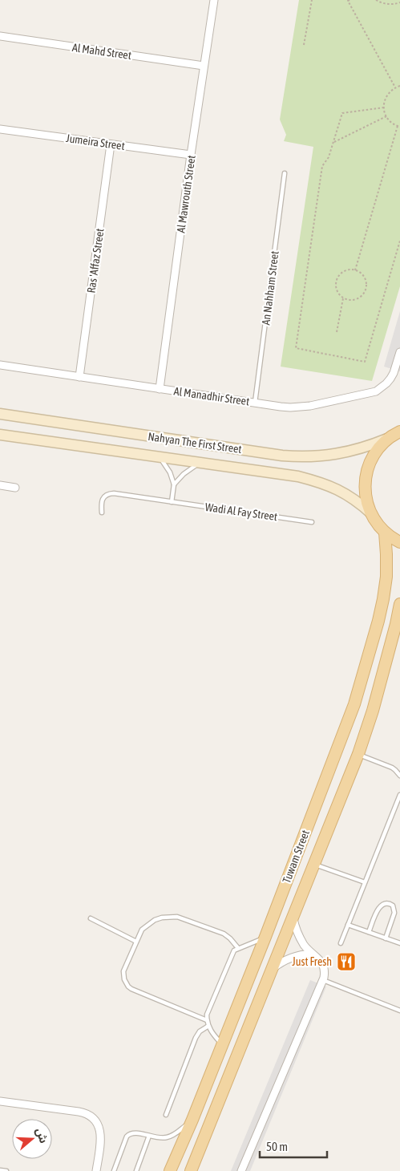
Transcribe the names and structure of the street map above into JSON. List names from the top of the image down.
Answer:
{
  "streets": {
    "main road": ["Nahyan The First Street", "Tuwam Street"],
    "street": [
      "Al Mahd Street",
      "Jumeira Street",
      "Al Mawrouth Street",
      "Ras 'Affaz Street",
      "Al Manadhir Street"
    ],
    "lane": ["An Nahham Street", "Wadi Al Fay Street"]
  },
  "crossings": [
    ["Al Mahd Street", "Al Mawrouth Street"],
    ["Jumeira Street", "Al Mawrouth Street"],
    ["Jumeira Street", "Ras 'Affaz Street"],
    ["Al Mawrouth Street", "Al Manadhir Street"],
    ["Ras 'Affaz Street", "Al Manadhir Street"],
    ["An Nahham Street", "Al Manadhir Street"]
  ],
  "places": {
    "restaurant": ["Just Fresh"]
  },
  "scale_bar": "50 m",
  "north": "right"
}
